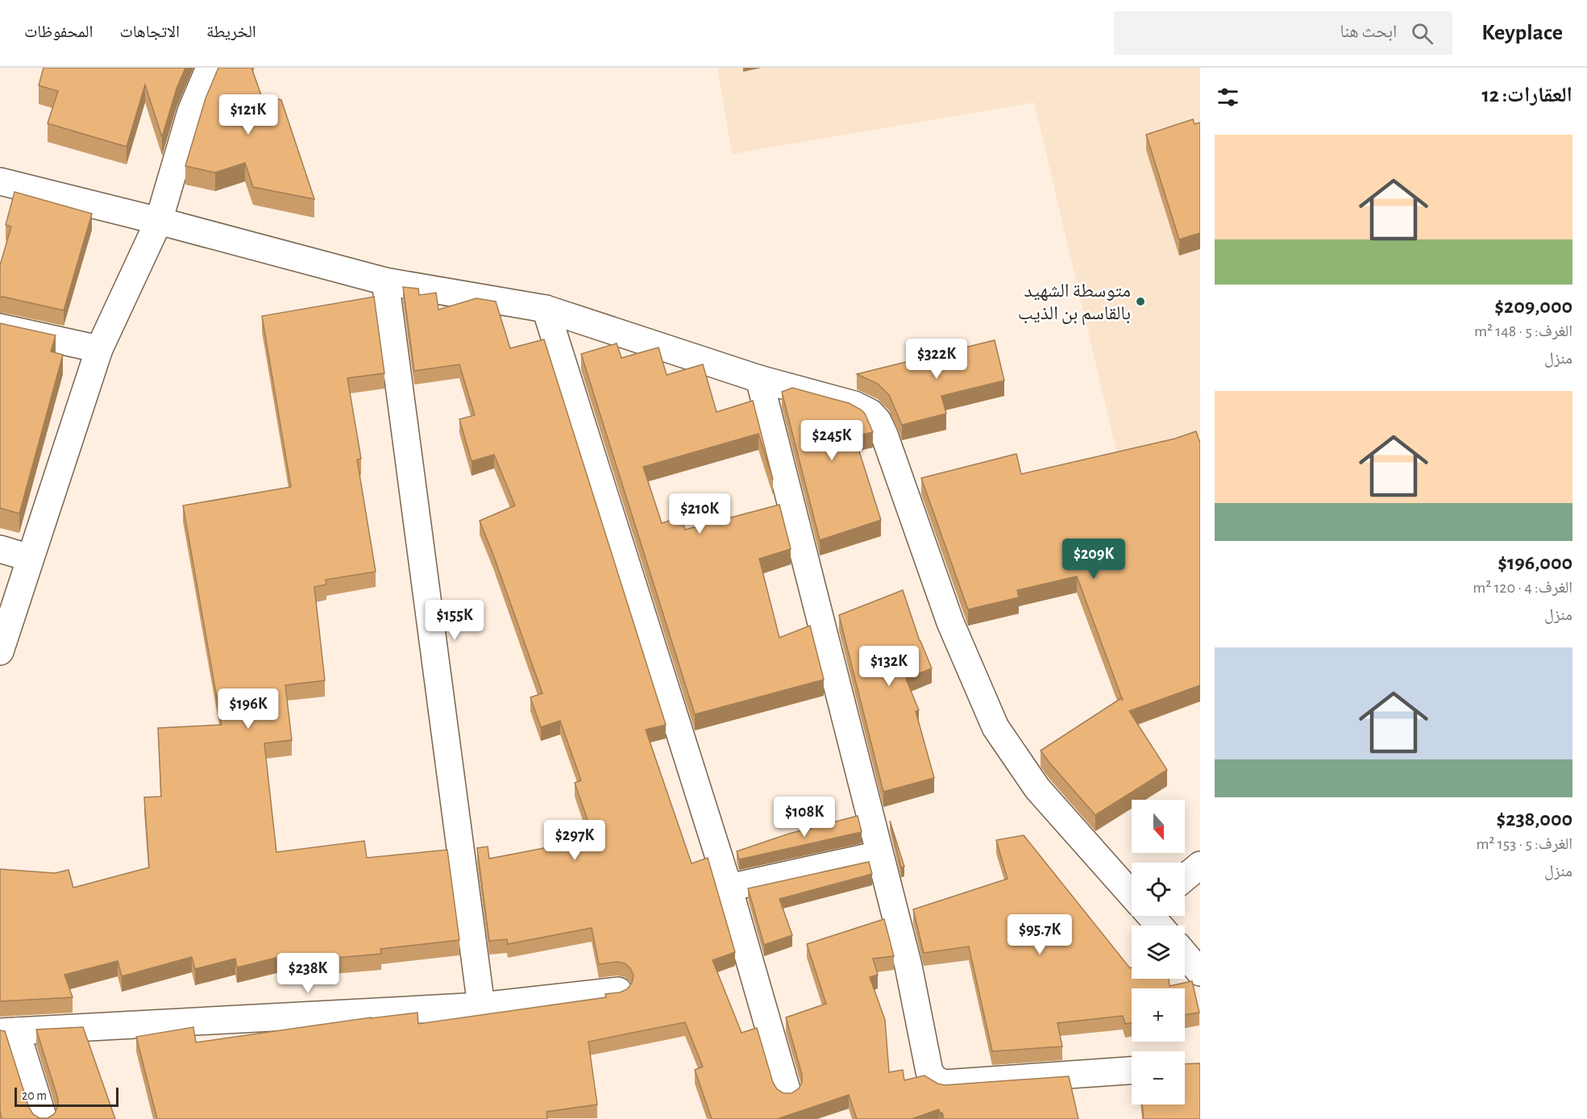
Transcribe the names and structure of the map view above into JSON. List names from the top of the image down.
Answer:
{
  "places": ["متوسطة الشهيد بالقاسم بن الذيب"],
  "scale_bar": "20 m",
  "north": "bottom",
  "page": {
    "header": "Keyplace",
    "search": "ابحث هنا",
    "nav": ["الخريطة", "الاتجاهات", "المحفوظات"],
    "heading": "العقارات: 12",
    "price": [
      "$121K",
      "$322K",
      "$245K",
      "$210K",
      "$209K",
      "$155K",
      "$132K",
      "$196K",
      "$108K",
      "$297K",
      "$95.7K",
      "$238K"
    ],
    "list": [
      {
        "name": "$209,000",
        "note": "الغرف: 5 · 148 m² · منزل"
      },
      {
        "name": "$196,000",
        "note": "الغرف: 4 · 120 m² · منزل"
      },
      {
        "name": "$238,000",
        "note": "الغرف: 5 · 153 m² · منزل"
      }
    ],
    "map_buttons": ["+", "−"],
    "scale": "20 m"
  }
}
